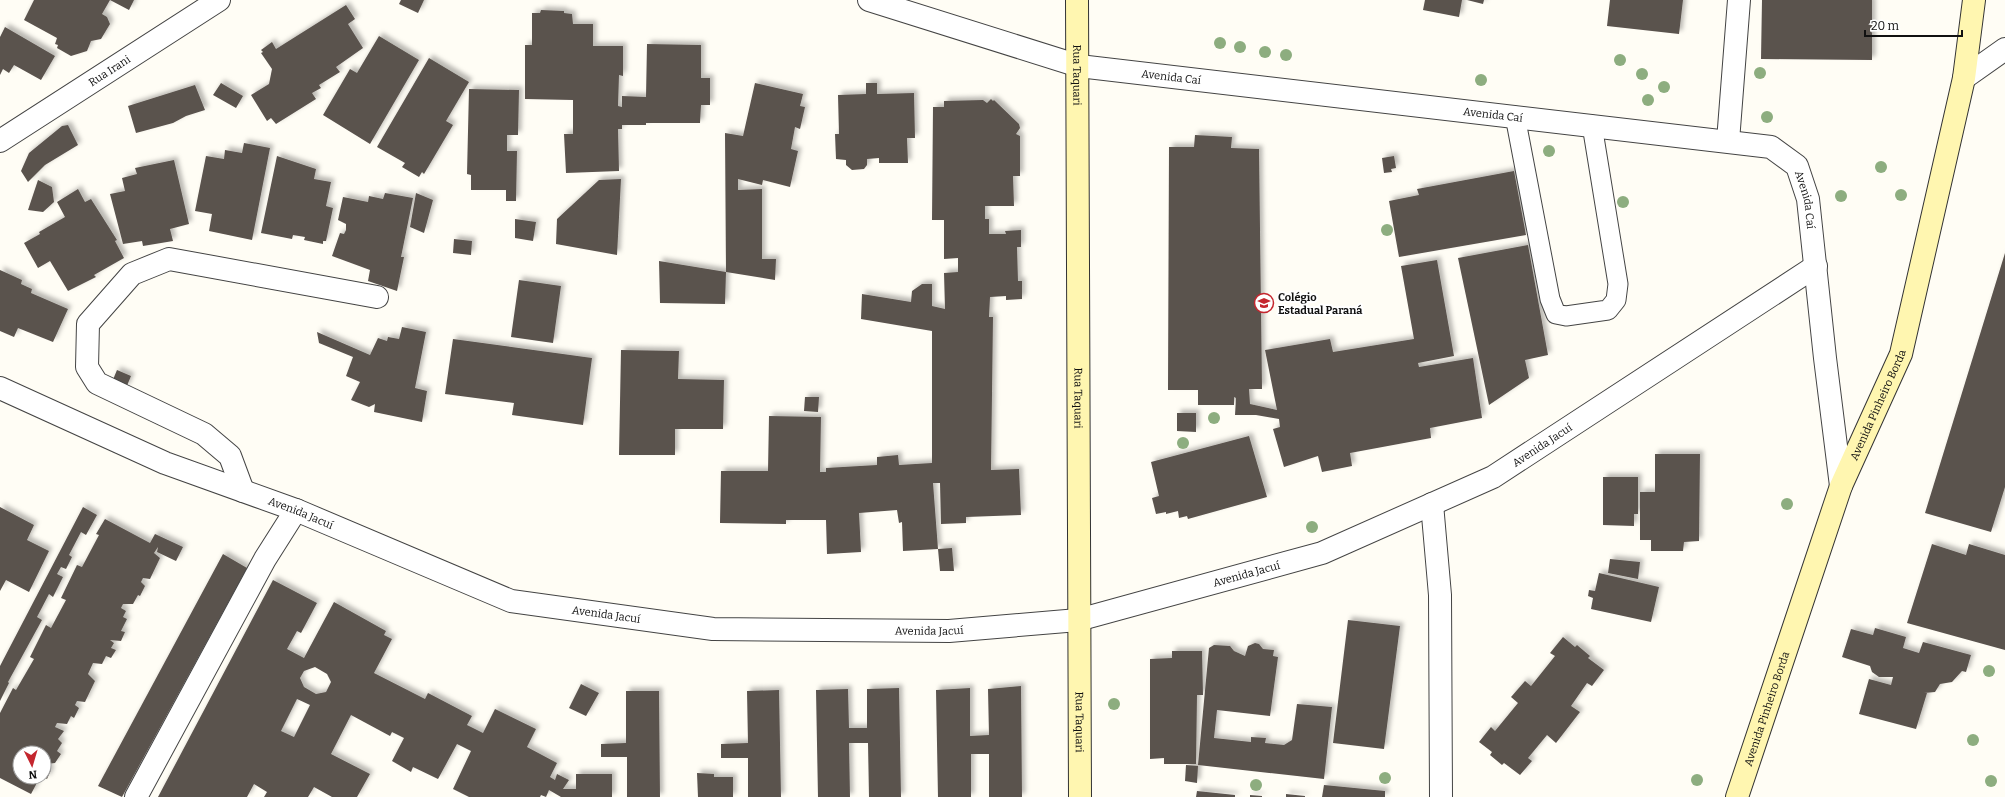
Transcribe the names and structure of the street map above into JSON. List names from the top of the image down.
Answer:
{
  "streets": {
    "main road": ["Rua Taquari", "Avenida Pinheiro Borda"],
    "street": ["Rua Irani", "Avenida Caí", "Avenida Jacuí"]
  },
  "crossings": [
    ["Rua Taquari", "Avenida Caí"],
    ["Rua Taquari", "Avenida Jacuí"],
    ["Avenida Caí", "Avenida Pinheiro Borda"],
    ["Avenida Caí", "Avenida Jacuí"]
  ],
  "places": {
    "school or university": ["Colégio Estadual Paraná"]
  },
  "scale_bar": "20 m",
  "north": "bottom"
}
